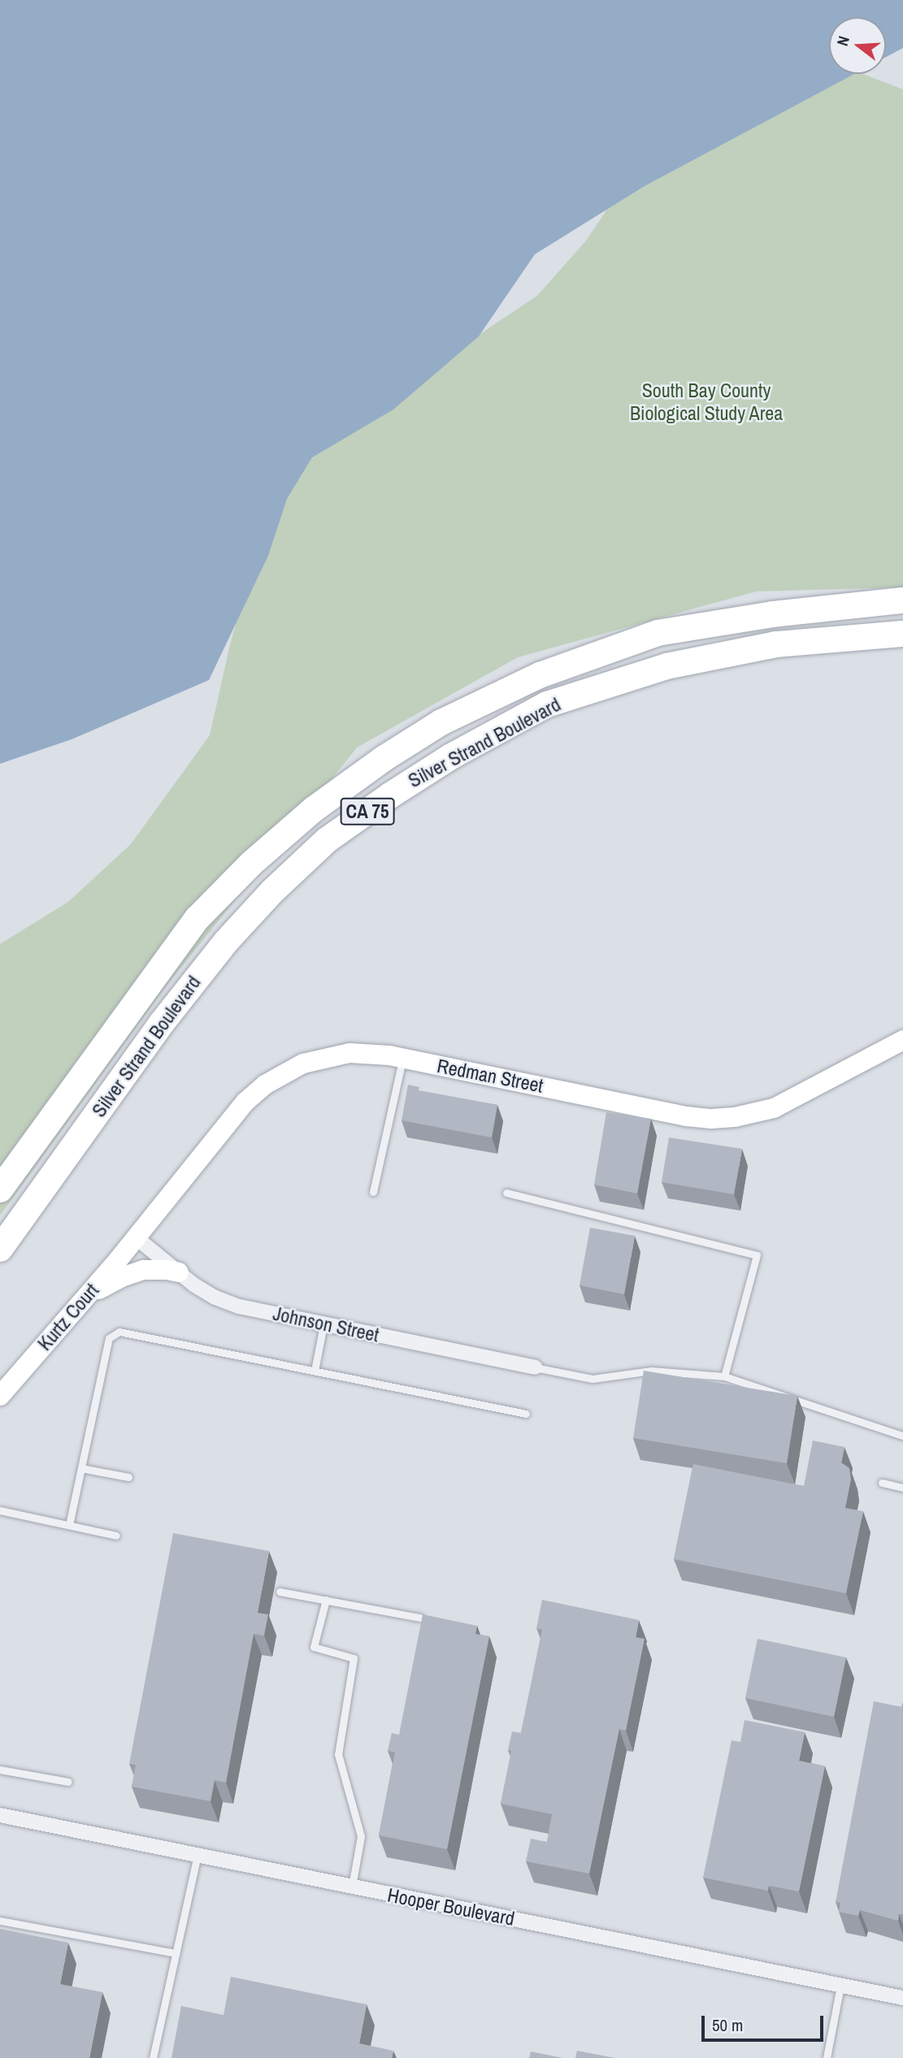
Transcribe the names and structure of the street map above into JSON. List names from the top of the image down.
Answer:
{
  "streets": {
    "highway": ["Silver Strand Boulevard", "CA 75"],
    "street": [
      "Redman Street",
      "Kurtz Court",
      "Johnson Street",
      "Hooper Boulevard"
    ]
  },
  "crossings": [
    ["Redman Street", "Kurtz Court"],
    ["Redman Street", "Johnson Street"],
    ["Kurtz Court", "Johnson Street"]
  ],
  "parks": ["South Bay County Biological Study Area"],
  "scale_bar": "50 m",
  "north": "left"
}
